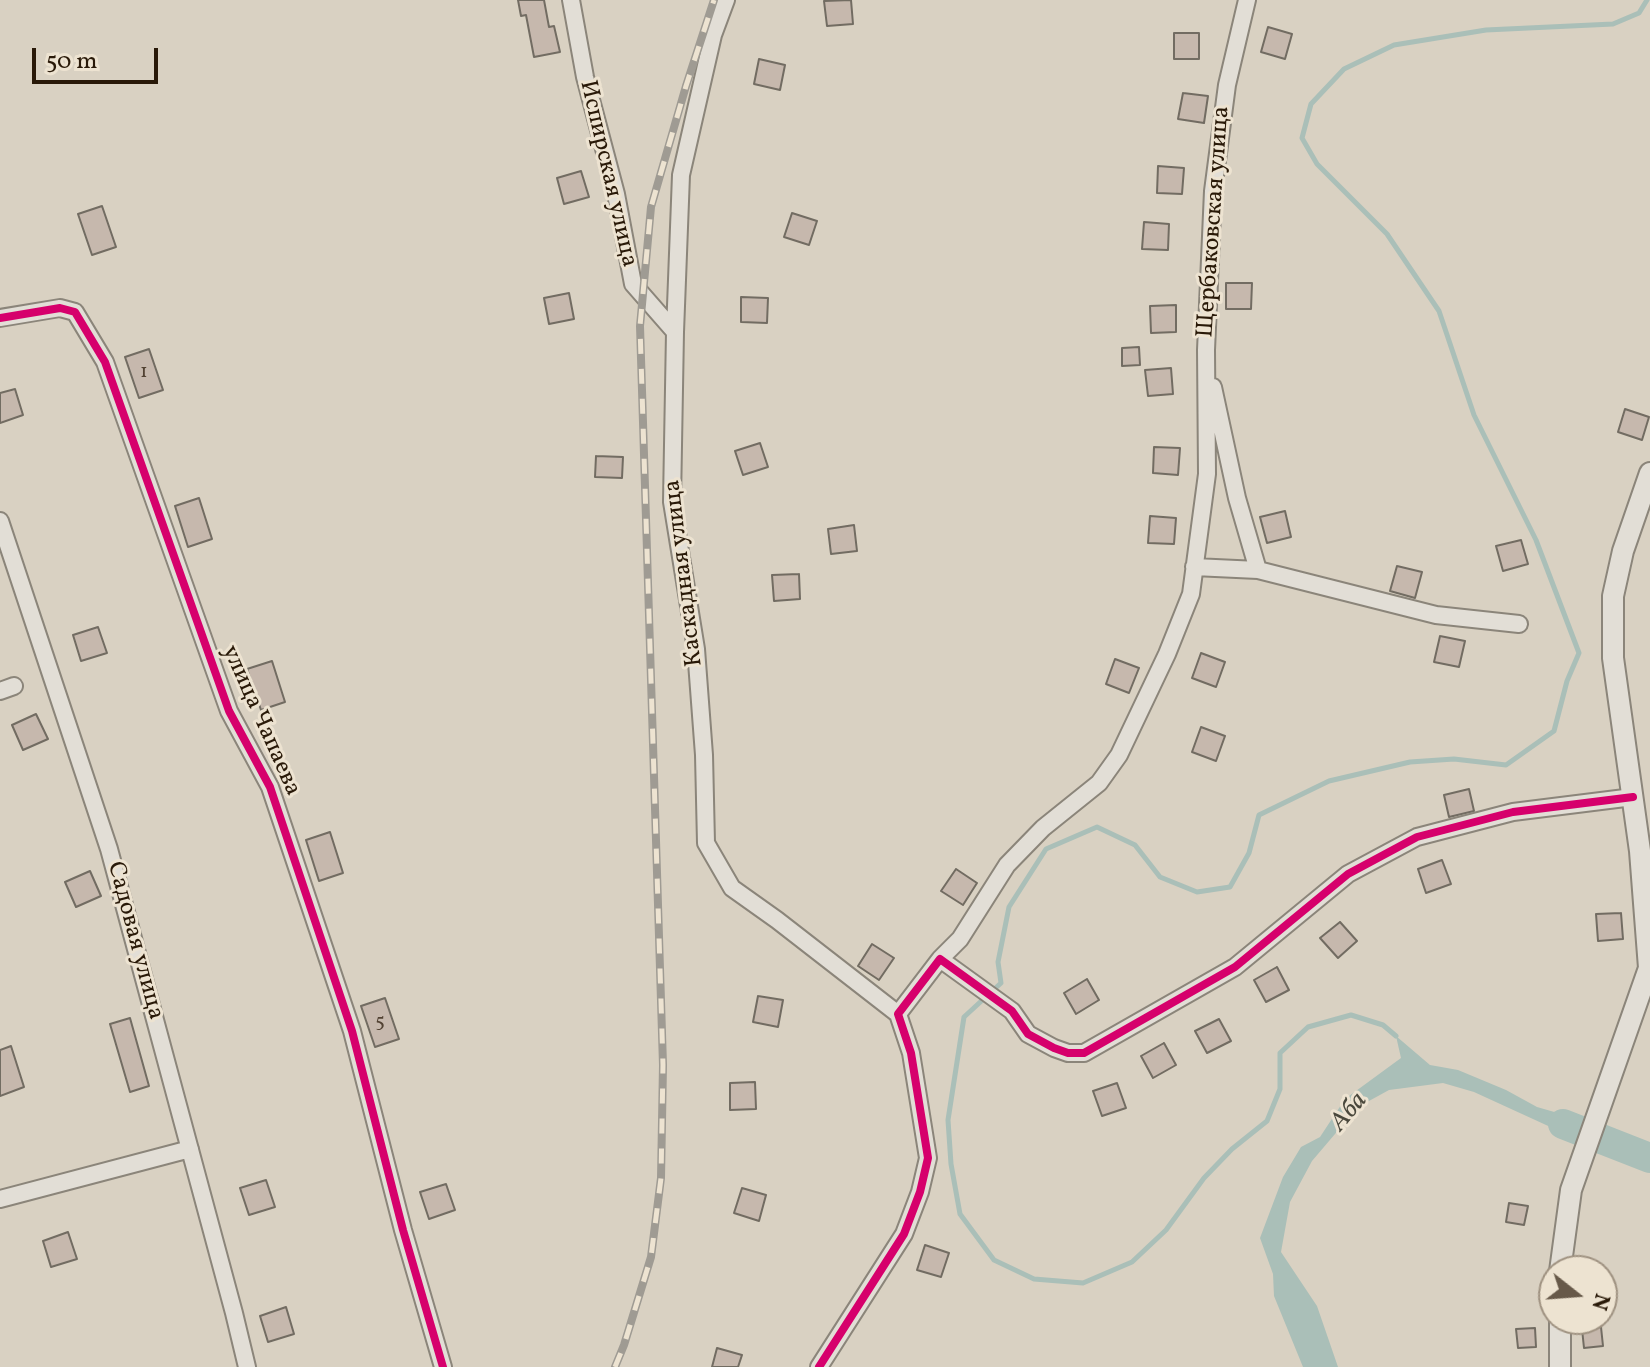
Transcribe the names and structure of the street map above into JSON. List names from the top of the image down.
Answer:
{
  "streets": {
    "street": [
      "Испирская улица",
      "Щербаковская улица",
      "Каскадная улица",
      "улица Чапаева",
      "Садовая улица"
    ]
  },
  "crossings": [
    ["Испирская улица", "Каскадная улица"],
    ["Щербаковская улица", "Каскадная улица"]
  ],
  "water": ["Аба"],
  "house_numbers": ["1", "5"],
  "scale_bar": "50 m",
  "north": "right"
}
